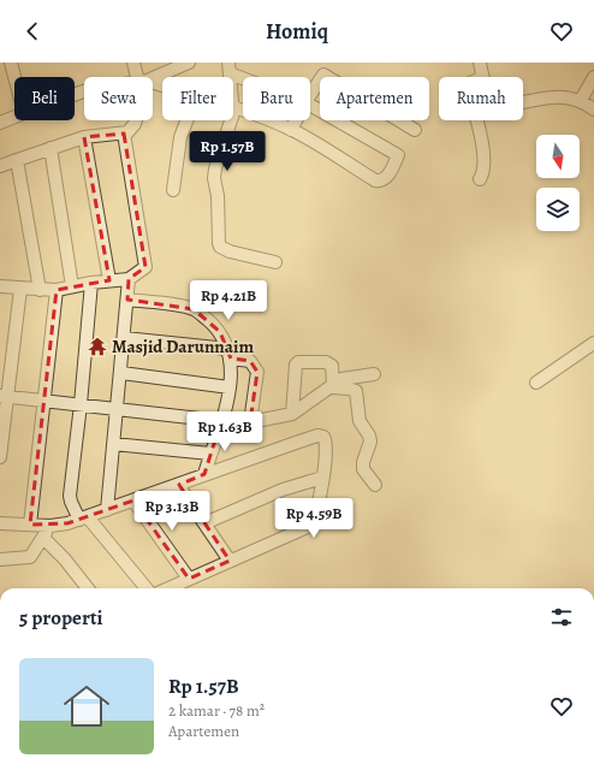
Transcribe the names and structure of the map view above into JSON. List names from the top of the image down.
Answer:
{
  "places": {
    "temple": ["Masjid Darunnaim"]
  },
  "north": "bottom",
  "page": {
    "header": "Homiq",
    "chip": [
      "Beli",
      "Sewa",
      "Filter",
      "Baru",
      "Apartemen",
      "Rumah"
    ],
    "price": [
      "Rp 1.57B",
      "Rp 4.21B",
      "Rp 1.63B",
      "Rp 3.13B",
      "Rp 4.59B"
    ],
    "heading": "5 properti",
    "list": [
      {
        "name": "Rp 1.57B",
        "note": "2 kamar · 78 m² · Apartemen"
      }
    ]
  }
}
